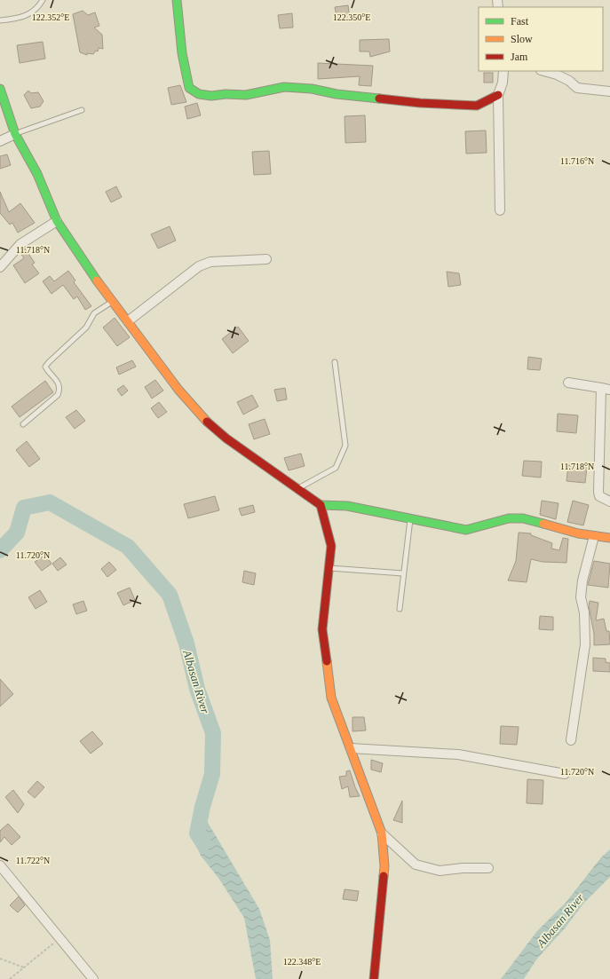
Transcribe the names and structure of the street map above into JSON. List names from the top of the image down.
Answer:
{
  "water": ["Albasan River"],
  "legend": ["Fast", "Slow", "Jam"],
  "coordinates": [
    "122.350°E",
    "122.352°E",
    "11.716°N",
    "11.718°N",
    "11.720°N",
    "11.722°N",
    "122.348°E"
  ]
}
